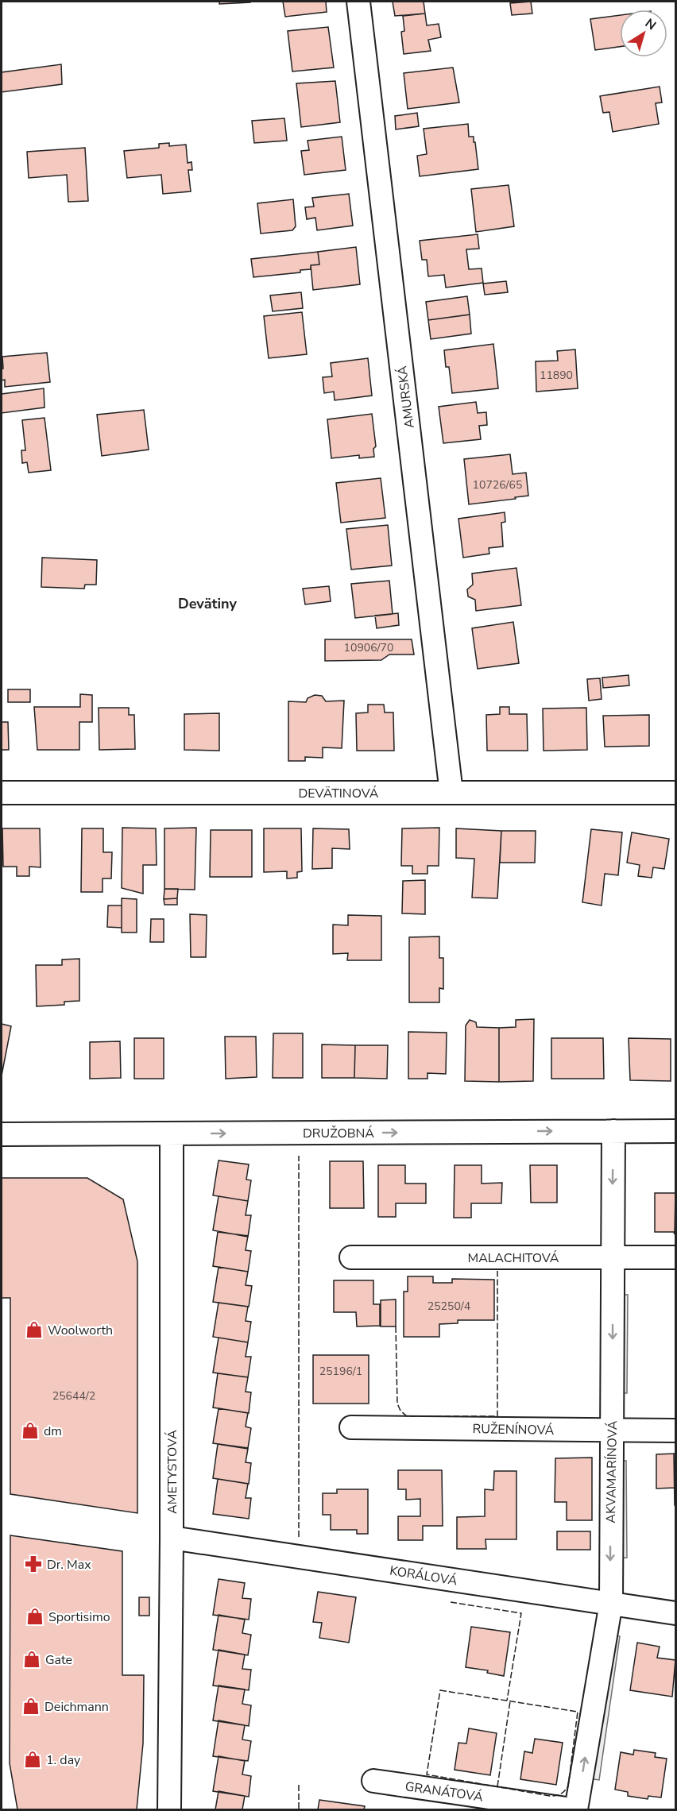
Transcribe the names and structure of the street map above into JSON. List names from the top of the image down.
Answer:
{
  "streets": {
    "street": [
      "AMURSKÁ",
      "DEVÄTINOVÁ",
      "DRUŽOBNÁ",
      "MALACHITOVÁ",
      "RUŽENÍNOVÁ",
      "AMETYSTOVÁ",
      "AKVAMARÍNOVÁ",
      "KORÁLOVÁ",
      "GRANÁTOVÁ"
    ]
  },
  "crossings": [
    ["AMURSKÁ", "DEVÄTINOVÁ"],
    ["DRUŽOBNÁ", "AMETYSTOVÁ"],
    ["DRUŽOBNÁ", "AKVAMARÍNOVÁ"],
    ["MALACHITOVÁ", "AKVAMARÍNOVÁ"],
    ["RUŽENÍNOVÁ", "AKVAMARÍNOVÁ"],
    ["AMETYSTOVÁ", "KORÁLOVÁ"],
    ["AKVAMARÍNOVÁ", "KORÁLOVÁ"]
  ],
  "one_way": ["DRUŽOBNÁ"],
  "districts": ["Devätiny"],
  "places": {
    "shop": [
      "Woolworth",
      "dm",
      "Sportisimo",
      "Gate",
      "Deichmann",
      "1. day"
    ],
    "pharmacy": ["Dr. Max"]
  },
  "house_numbers": [
    "11890",
    "10726/65",
    "10906/70",
    "25250/4",
    "25196/1",
    "25644/2"
  ],
  "north": "top right"
}
